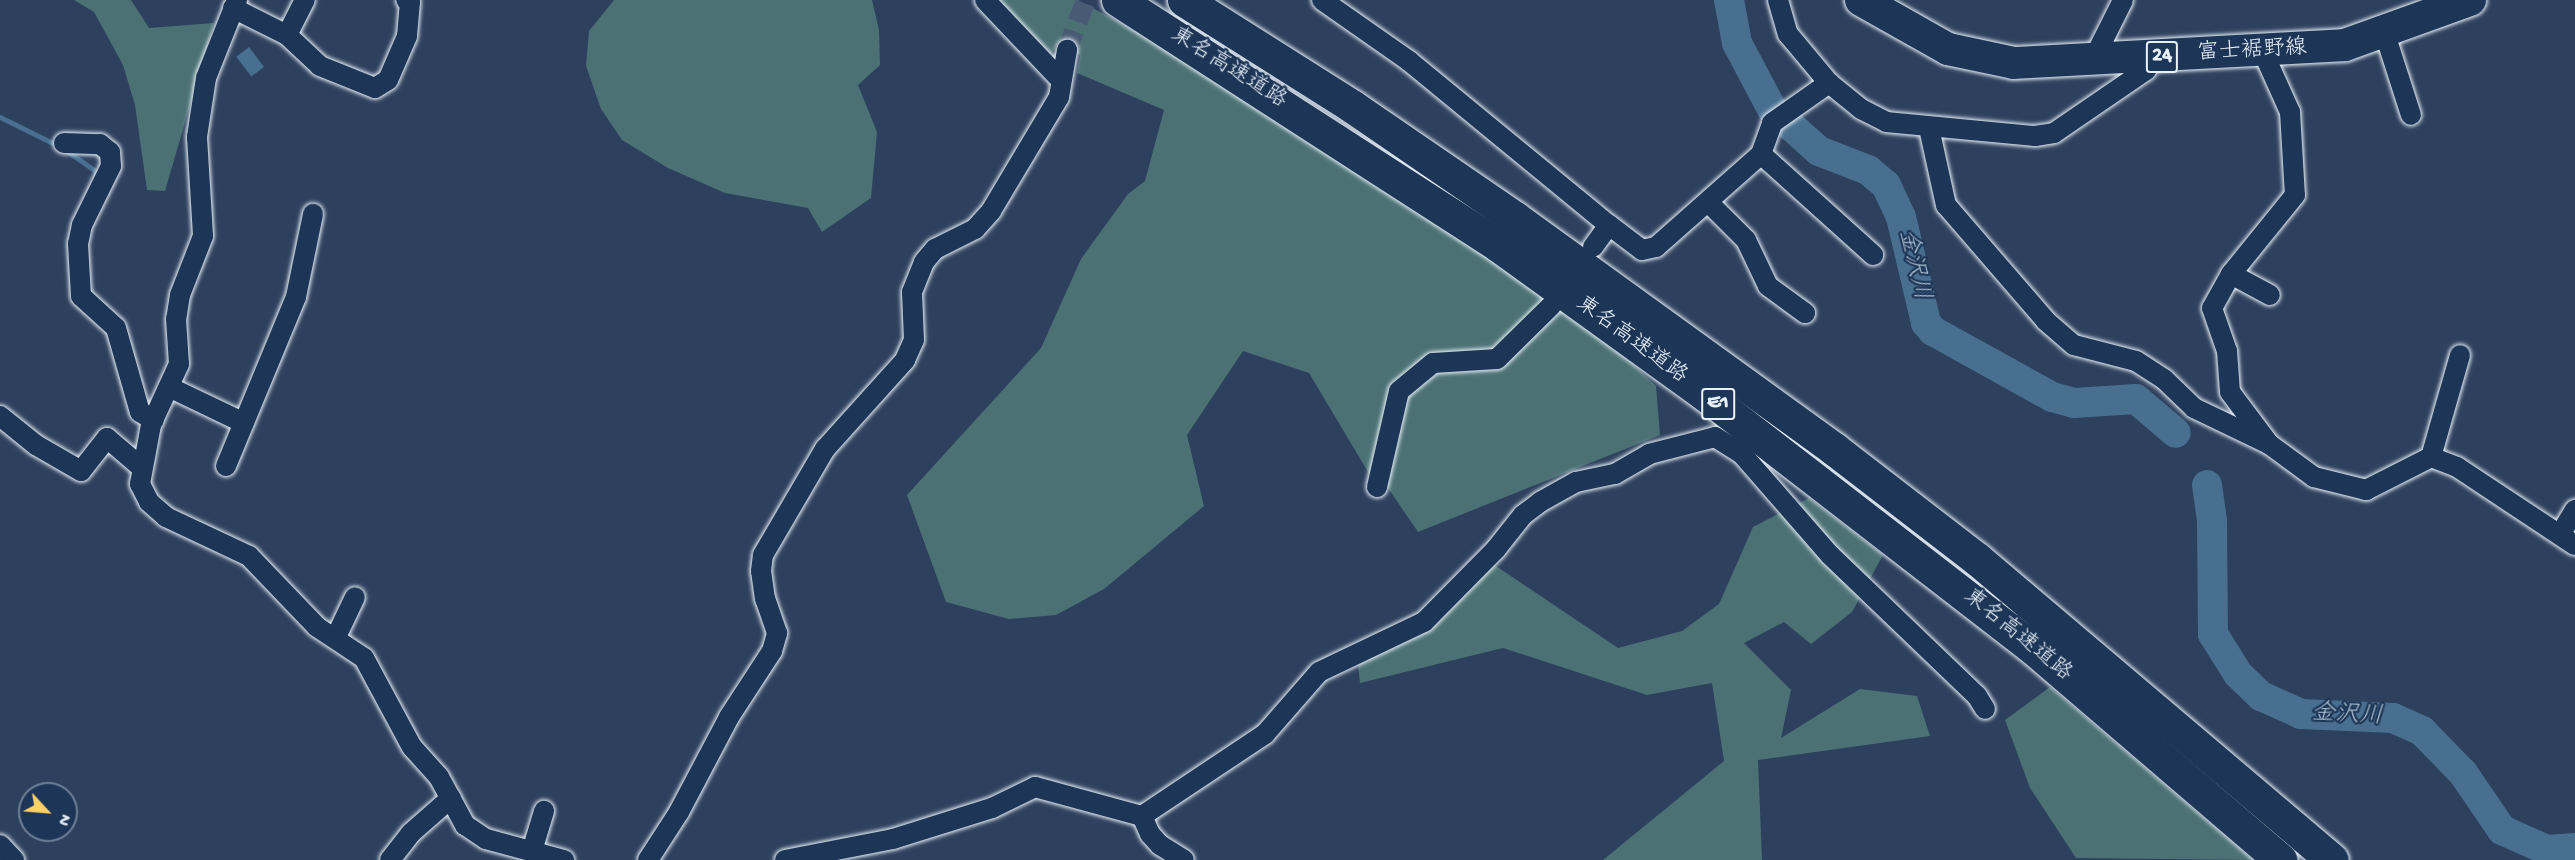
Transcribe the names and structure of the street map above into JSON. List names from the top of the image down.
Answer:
{
  "streets": {
    "highway": ["東名高速道路", "E1"],
    "main road": ["富士裾野線", "24"]
  },
  "water": ["金沢川"],
  "north": "bottom right"
}
